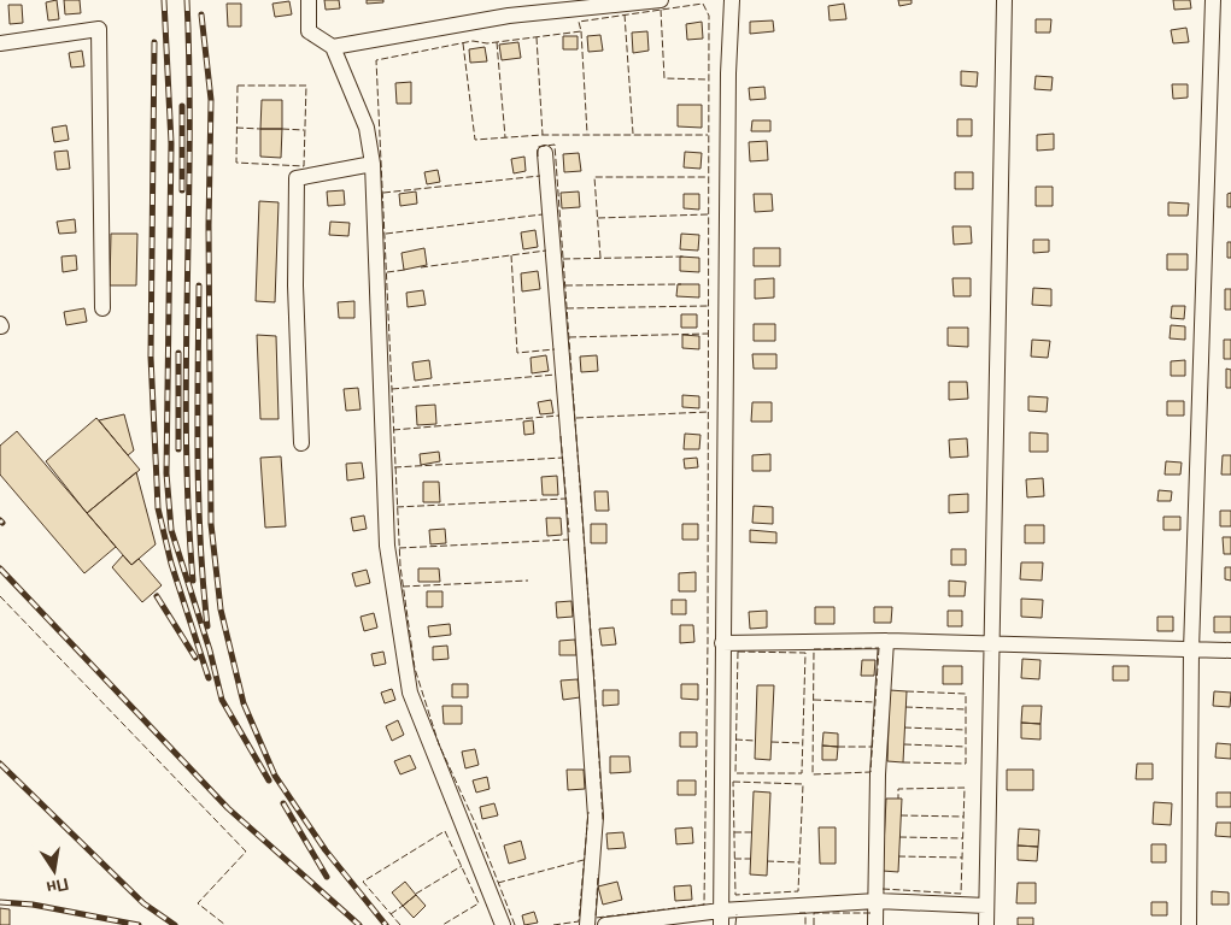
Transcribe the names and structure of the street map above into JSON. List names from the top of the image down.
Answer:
{
  "north": "bottom"
}
